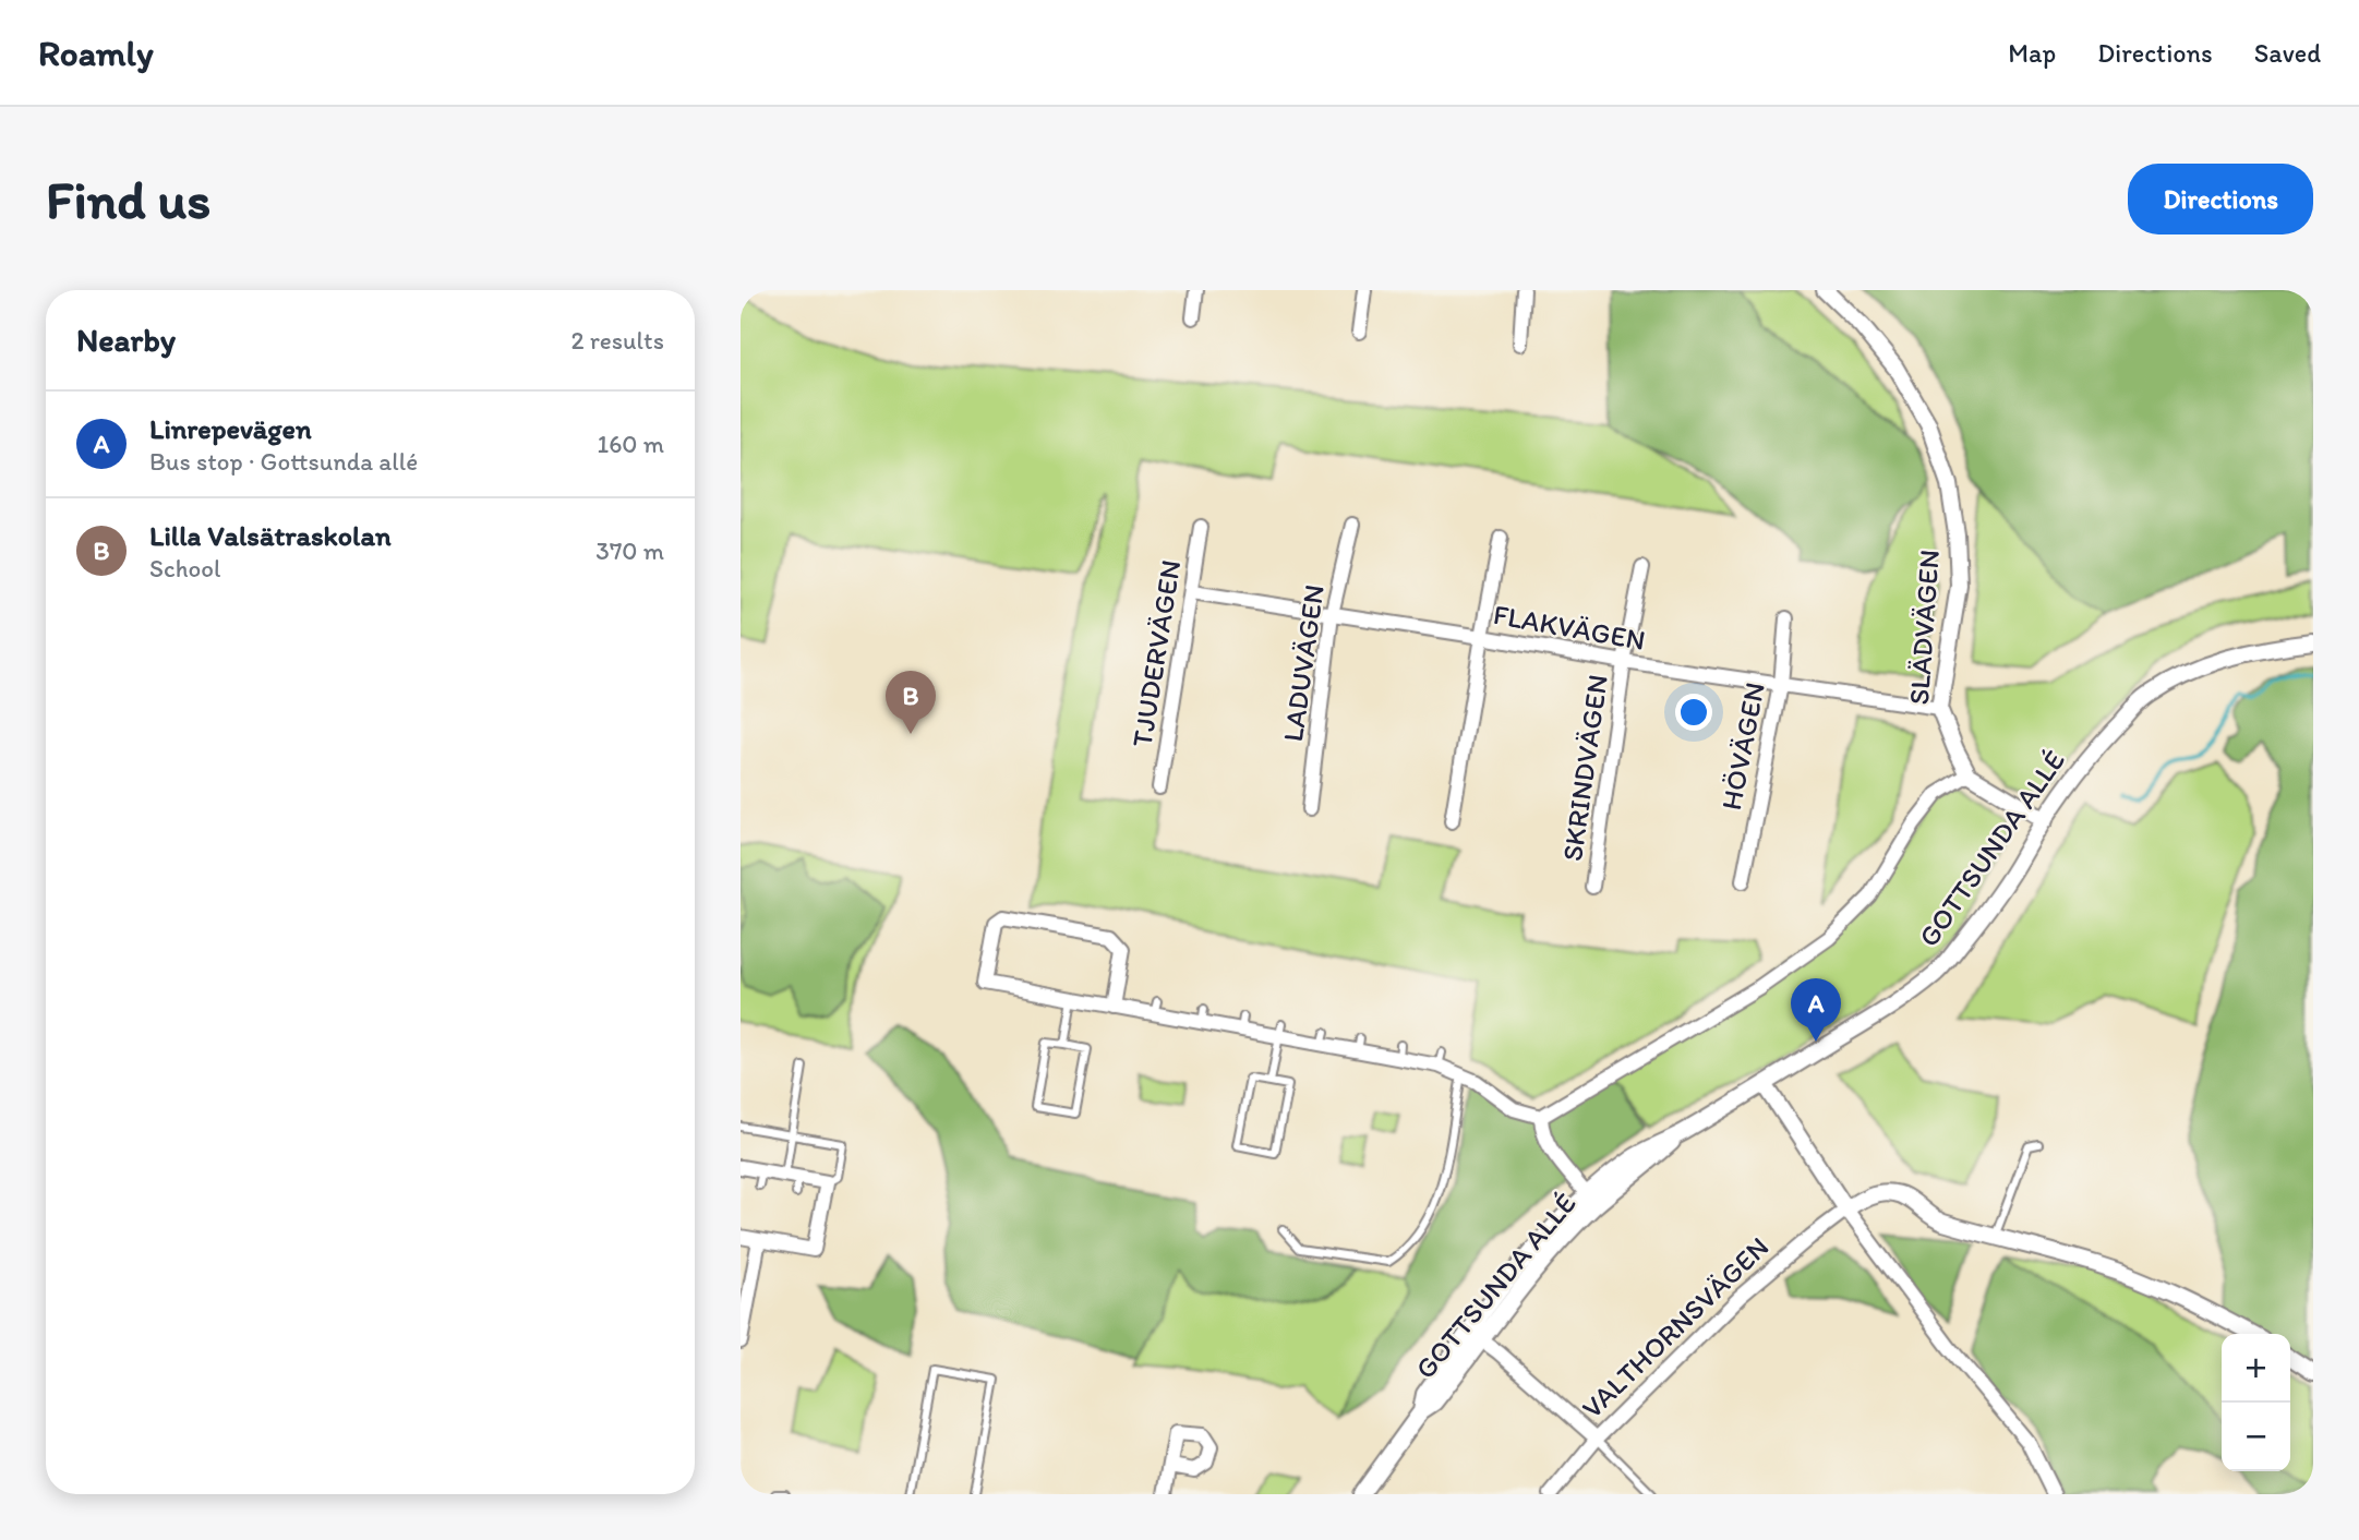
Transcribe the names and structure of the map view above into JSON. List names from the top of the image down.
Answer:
{
  "streets": {
    "street": [
      "FLAKVÄGEN",
      "SLÄDVÄGEN",
      "TJUDERVÄGEN",
      "LADUVÄGEN",
      "HÖVÄGEN",
      "SKRINDVÄGEN",
      "GOTTSUNDA ALLÉ",
      "VALTHORNSVÄGEN"
    ]
  },
  "crossings": [
    ["FLAKVÄGEN", "SLÄDVÄGEN"],
    ["FLAKVÄGEN", "TJUDERVÄGEN"],
    ["FLAKVÄGEN", "LADUVÄGEN"],
    ["FLAKVÄGEN", "HÖVÄGEN"],
    ["FLAKVÄGEN", "SKRINDVÄGEN"]
  ],
  "page": {
    "header": "Roamly",
    "nav": ["Map", "Directions", "Saved"],
    "buttons": "Directions",
    "title": "Find us",
    "heading": ["Nearby", "2 results"],
    "list": [
      {
        "mark": "A",
        "name": "Linrepevägen",
        "note": "Bus stop · Gottsunda allé",
        "value": "160 m"
      },
      {
        "mark": "B",
        "name": "Lilla Valsätraskolan",
        "note": "School",
        "value": "370 m"
      }
    ],
    "pins": ["B", "A"],
    "map_buttons": ["+", "−"]
  }
}
